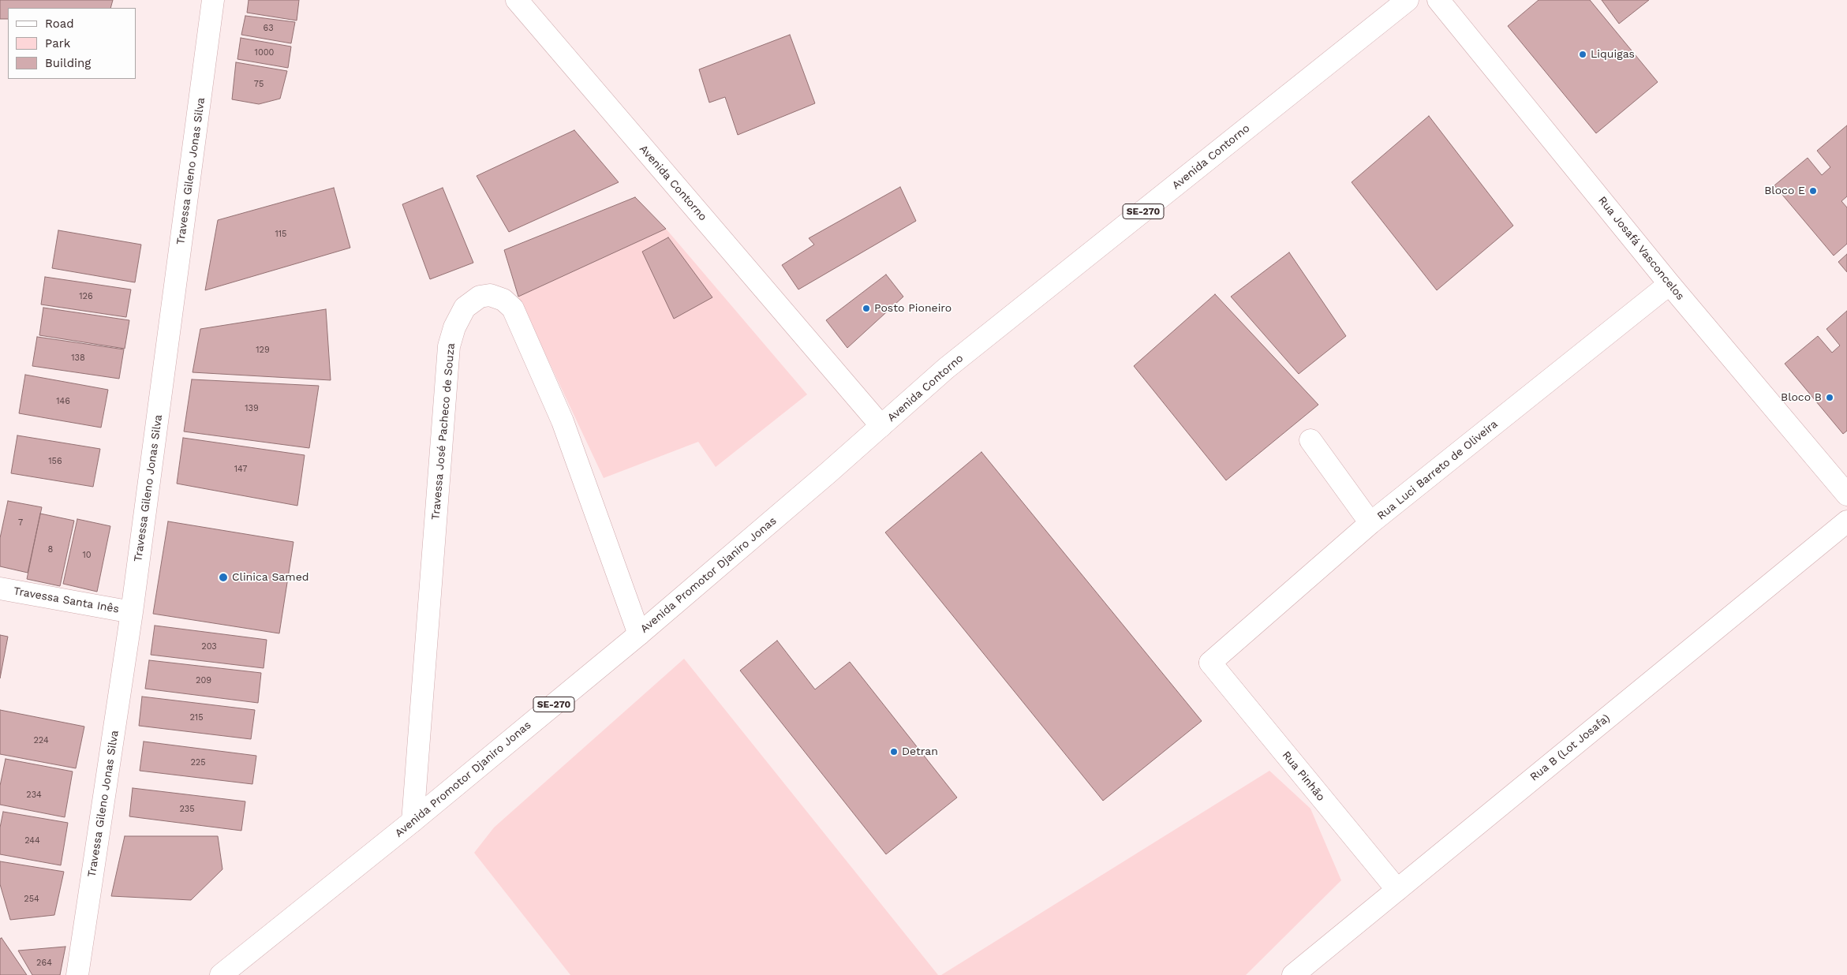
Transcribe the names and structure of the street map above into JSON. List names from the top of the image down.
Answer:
{
  "streets": {
    "street": [
      "Avenida Contorno",
      "Travessa Gileno Jonas Silva",
      "SE-270",
      "Rua Josafá Vasconcelos",
      "Travessa José Pacheco de Souza",
      "Rua Luci Barreto de Oliveira",
      "Avenida Promotor Djaniro Jonas",
      "Travessa Santa Inês",
      "Rua B (Lot Josafa)",
      "Rua Pinhão"
    ]
  },
  "crossings": [
    ["Avenida Contorno", "Avenida Promotor Djaniro Jonas"],
    ["Travessa Gileno Jonas Silva", "Travessa Santa Inês"],
    ["Rua Josafá Vasconcelos", "Rua Luci Barreto de Oliveira"],
    ["Travessa José Pacheco de Souza", "Avenida Promotor Djaniro Jonas"],
    ["Rua Luci Barreto de Oliveira", "Rua Pinhão"],
    ["Rua B (Lot Josafa)", "Rua Pinhão"]
  ],
  "places": [
    "Liquigas",
    "Bloco E",
    "Posto Pioneiro",
    "Bloco B",
    "Clinica Samed",
    "Detran"
  ],
  "house_numbers": [
    "63",
    "1000",
    "75",
    "115",
    "126",
    "129",
    "138",
    "146",
    "139",
    "156",
    "147",
    "7",
    "8",
    "10",
    "203",
    "209",
    "215",
    "224",
    "225",
    "234",
    "235",
    "244",
    "254",
    "264"
  ],
  "legend": ["Road", "Park", "Building"]
}
